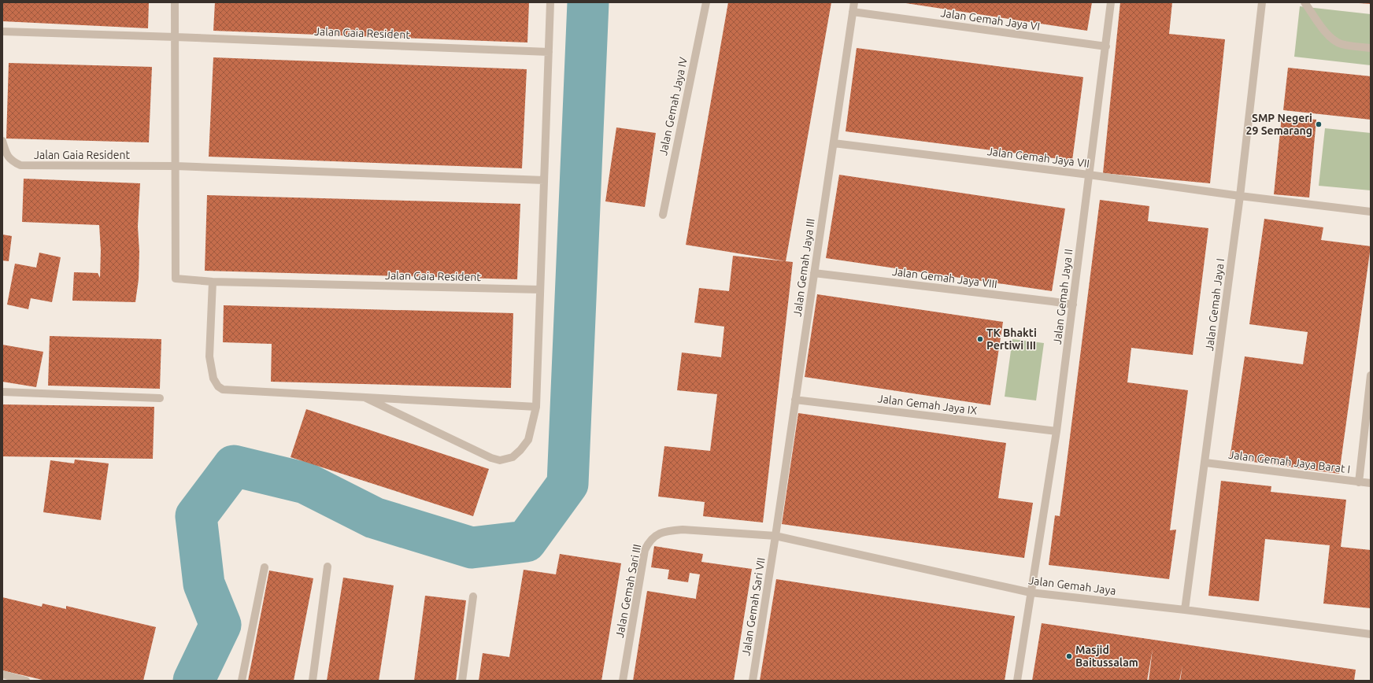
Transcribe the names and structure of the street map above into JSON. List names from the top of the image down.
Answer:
{
  "streets": {
    "street": [
      "Jalan Gemah Jaya VI",
      "Jalan Gaia Resident",
      "Jalan Gemah Jaya IV",
      "Jalan Gemah Jaya VII",
      "Jalan Gemah Jaya III",
      "Jalan Gemah Jaya VIII",
      "Jalan Gemah Jaya II",
      "Jalan Gemah Jaya I",
      "Jalan Gemah Jaya IX",
      "Jalan Gemah Jaya Barat I",
      "Jalan Gemah Jaya",
      "Jalan Gemah Sari III",
      "Jalan Gemah Sari VII"
    ]
  },
  "crossings": [
    ["Jalan Gemah Jaya VI", "Jalan Gemah Jaya III"],
    ["Jalan Gemah Jaya VI", "Jalan Gemah Jaya II"],
    ["Jalan Gemah Jaya VII", "Jalan Gemah Jaya III"],
    ["Jalan Gemah Jaya VII", "Jalan Gemah Jaya II"],
    ["Jalan Gemah Jaya VII", "Jalan Gemah Jaya I"],
    ["Jalan Gemah Jaya III", "Jalan Gemah Jaya VIII"],
    ["Jalan Gemah Jaya III", "Jalan Gemah Jaya IX"],
    ["Jalan Gemah Jaya III", "Jalan Gemah Jaya"],
    ["Jalan Gemah Jaya III", "Jalan Gemah Sari III"],
    ["Jalan Gemah Jaya III", "Jalan Gemah Sari VII"],
    ["Jalan Gemah Jaya VIII", "Jalan Gemah Jaya II"],
    ["Jalan Gemah Jaya II", "Jalan Gemah Jaya IX"],
    ["Jalan Gemah Jaya II", "Jalan Gemah Jaya"],
    ["Jalan Gemah Jaya I", "Jalan Gemah Jaya Barat I"],
    ["Jalan Gemah Jaya I", "Jalan Gemah Jaya"],
    ["Jalan Gemah Jaya", "Jalan Gemah Sari III"],
    ["Jalan Gemah Jaya", "Jalan Gemah Sari VII"],
    ["Jalan Gemah Sari III", "Jalan Gemah Sari VII"]
  ],
  "places": ["SMP Negeri 29 Semarang", "TK Bhakti Pertiwi III", "Masjid Baitussalam"]
}
